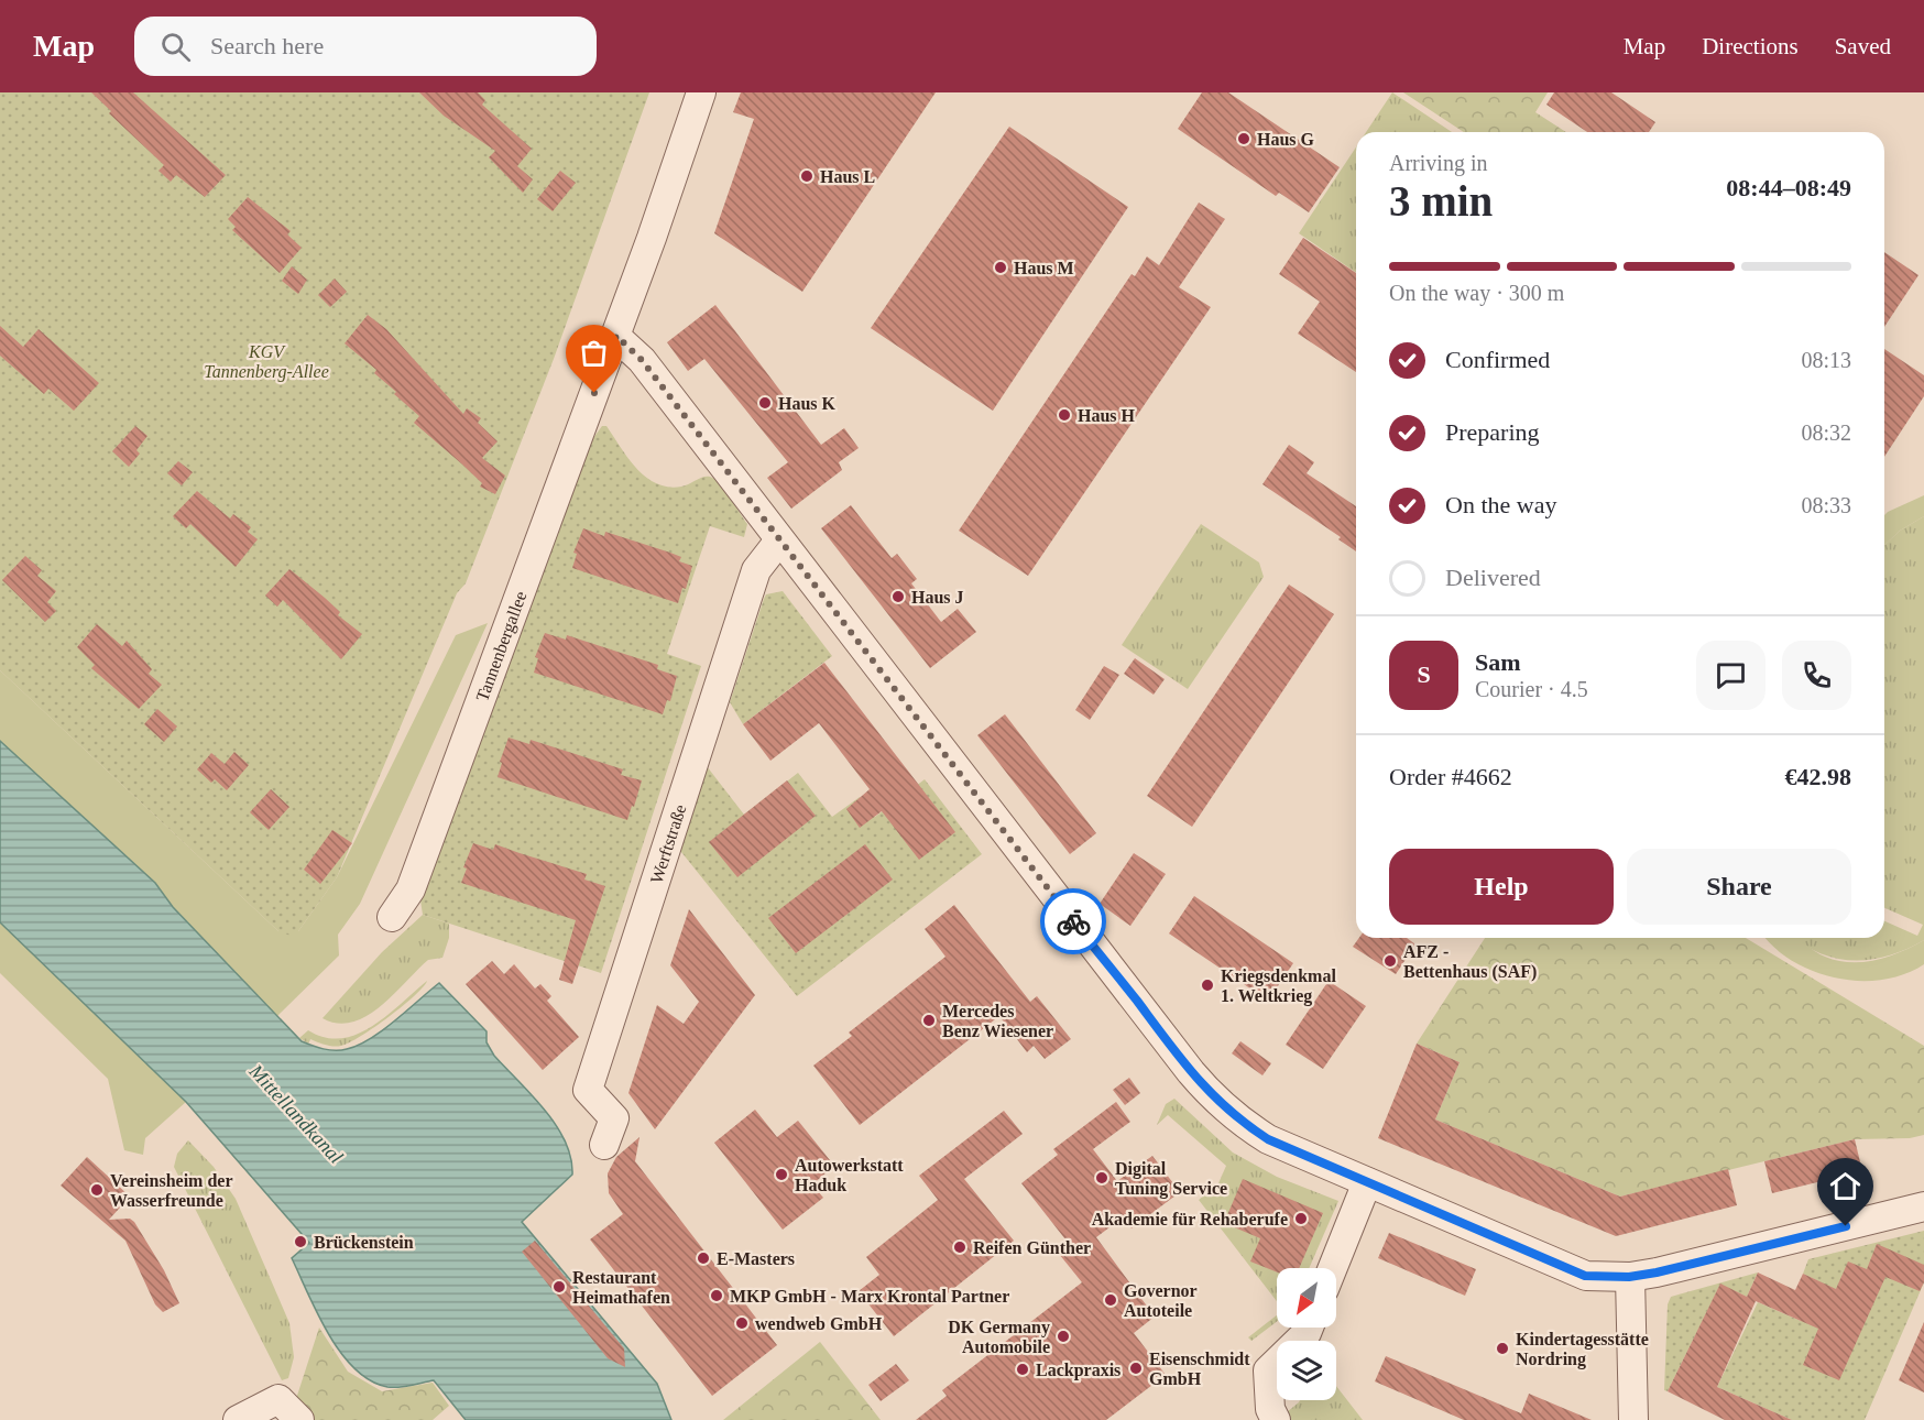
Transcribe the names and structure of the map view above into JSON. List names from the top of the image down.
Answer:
{
  "streets": {
    "street": ["Tannenbergallee", "Werftstraße"]
  },
  "water": ["Mittellandkanal"],
  "parks": ["KGV Tannenberg-Allee"],
  "places": [
    "Haus G",
    "Haus L",
    "Haus M",
    "Haus K",
    "Haus H",
    "Haus J",
    "AFZ - Bettenhaus (SAF)",
    "Kriegsdenkmal 1. Weltkrieg",
    "Mercedes Benz Wiesener",
    "Autowerkstatt Haduk",
    "Digital Tuning Service",
    "Vereinsheim der Wasserfreunde",
    "Akademie für Rehaberufe",
    "Brückenstein",
    "Reifen Günther",
    "E-Masters",
    "Restaurant Heimathafen",
    "MKP GmbH - Marx Krontal Partner",
    "Governor Autoteile",
    "wendweb GmbH",
    "DK Germany Automobile",
    "Kindertagesstätte Nordring",
    "Eisenschmidt GmbH",
    "Lackpraxis"
  ],
  "north": "bottom left",
  "page": {
    "header": "Map",
    "search": "Search here",
    "nav": ["Map", "Directions", "Saved"],
    "heading": ["3 min", "Arriving in", "08:44–08:49"],
    "panel": [
      "Sam",
      "Courier · 4.5",
      "Order #4662",
      "€42.98"
    ],
    "bar": "On the way · 300 m",
    "list": [
      ["Confirmed", "08:13"],
      ["Preparing", "08:32"],
      ["On the way", "08:33"],
      "Delivered"
    ],
    "round": "S",
    "buttons": ["Help", "Share"]
  }
}
